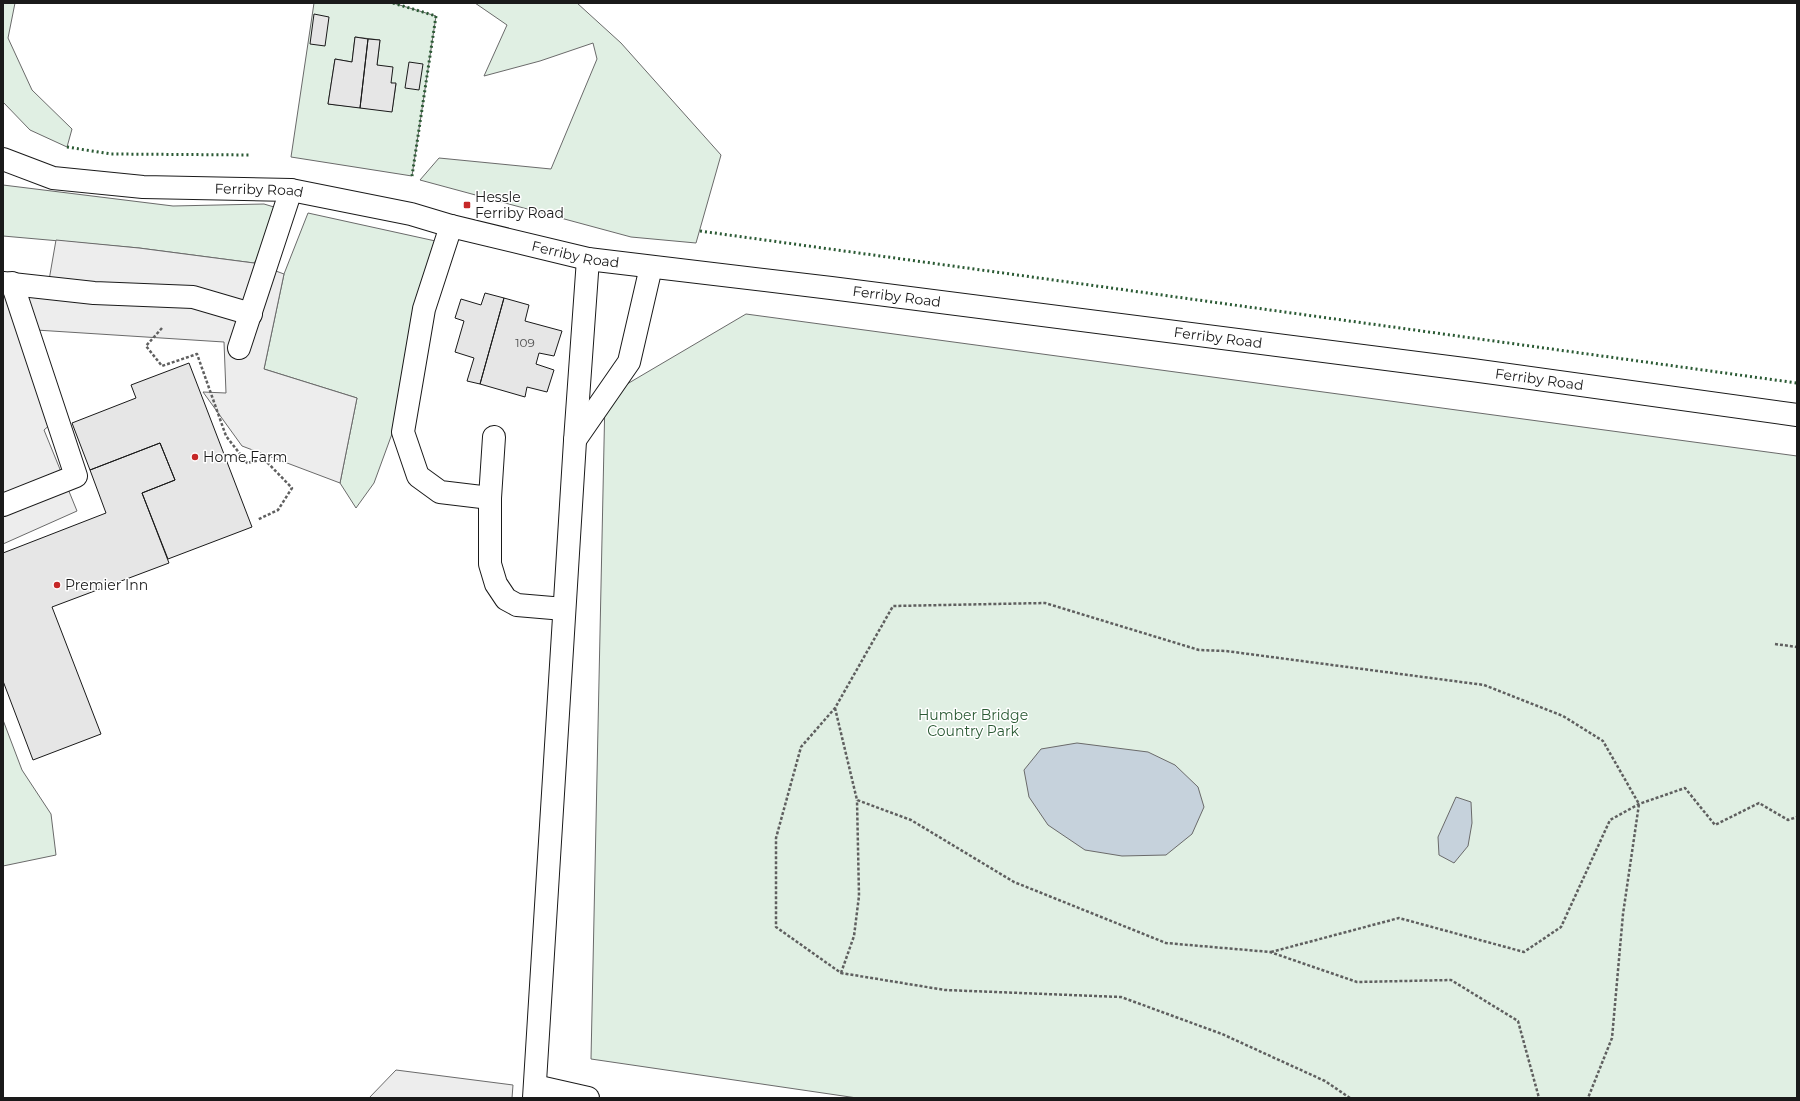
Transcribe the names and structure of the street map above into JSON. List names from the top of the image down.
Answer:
{
  "streets": {
    "street": ["Ferriby Road"]
  },
  "parks": ["Humber Bridge Country Park"],
  "places": {
    "transit": ["Hessle Ferriby Road"],
    "other": ["Home Farm", "Premier Inn"]
  },
  "house_numbers": ["109"]
}
